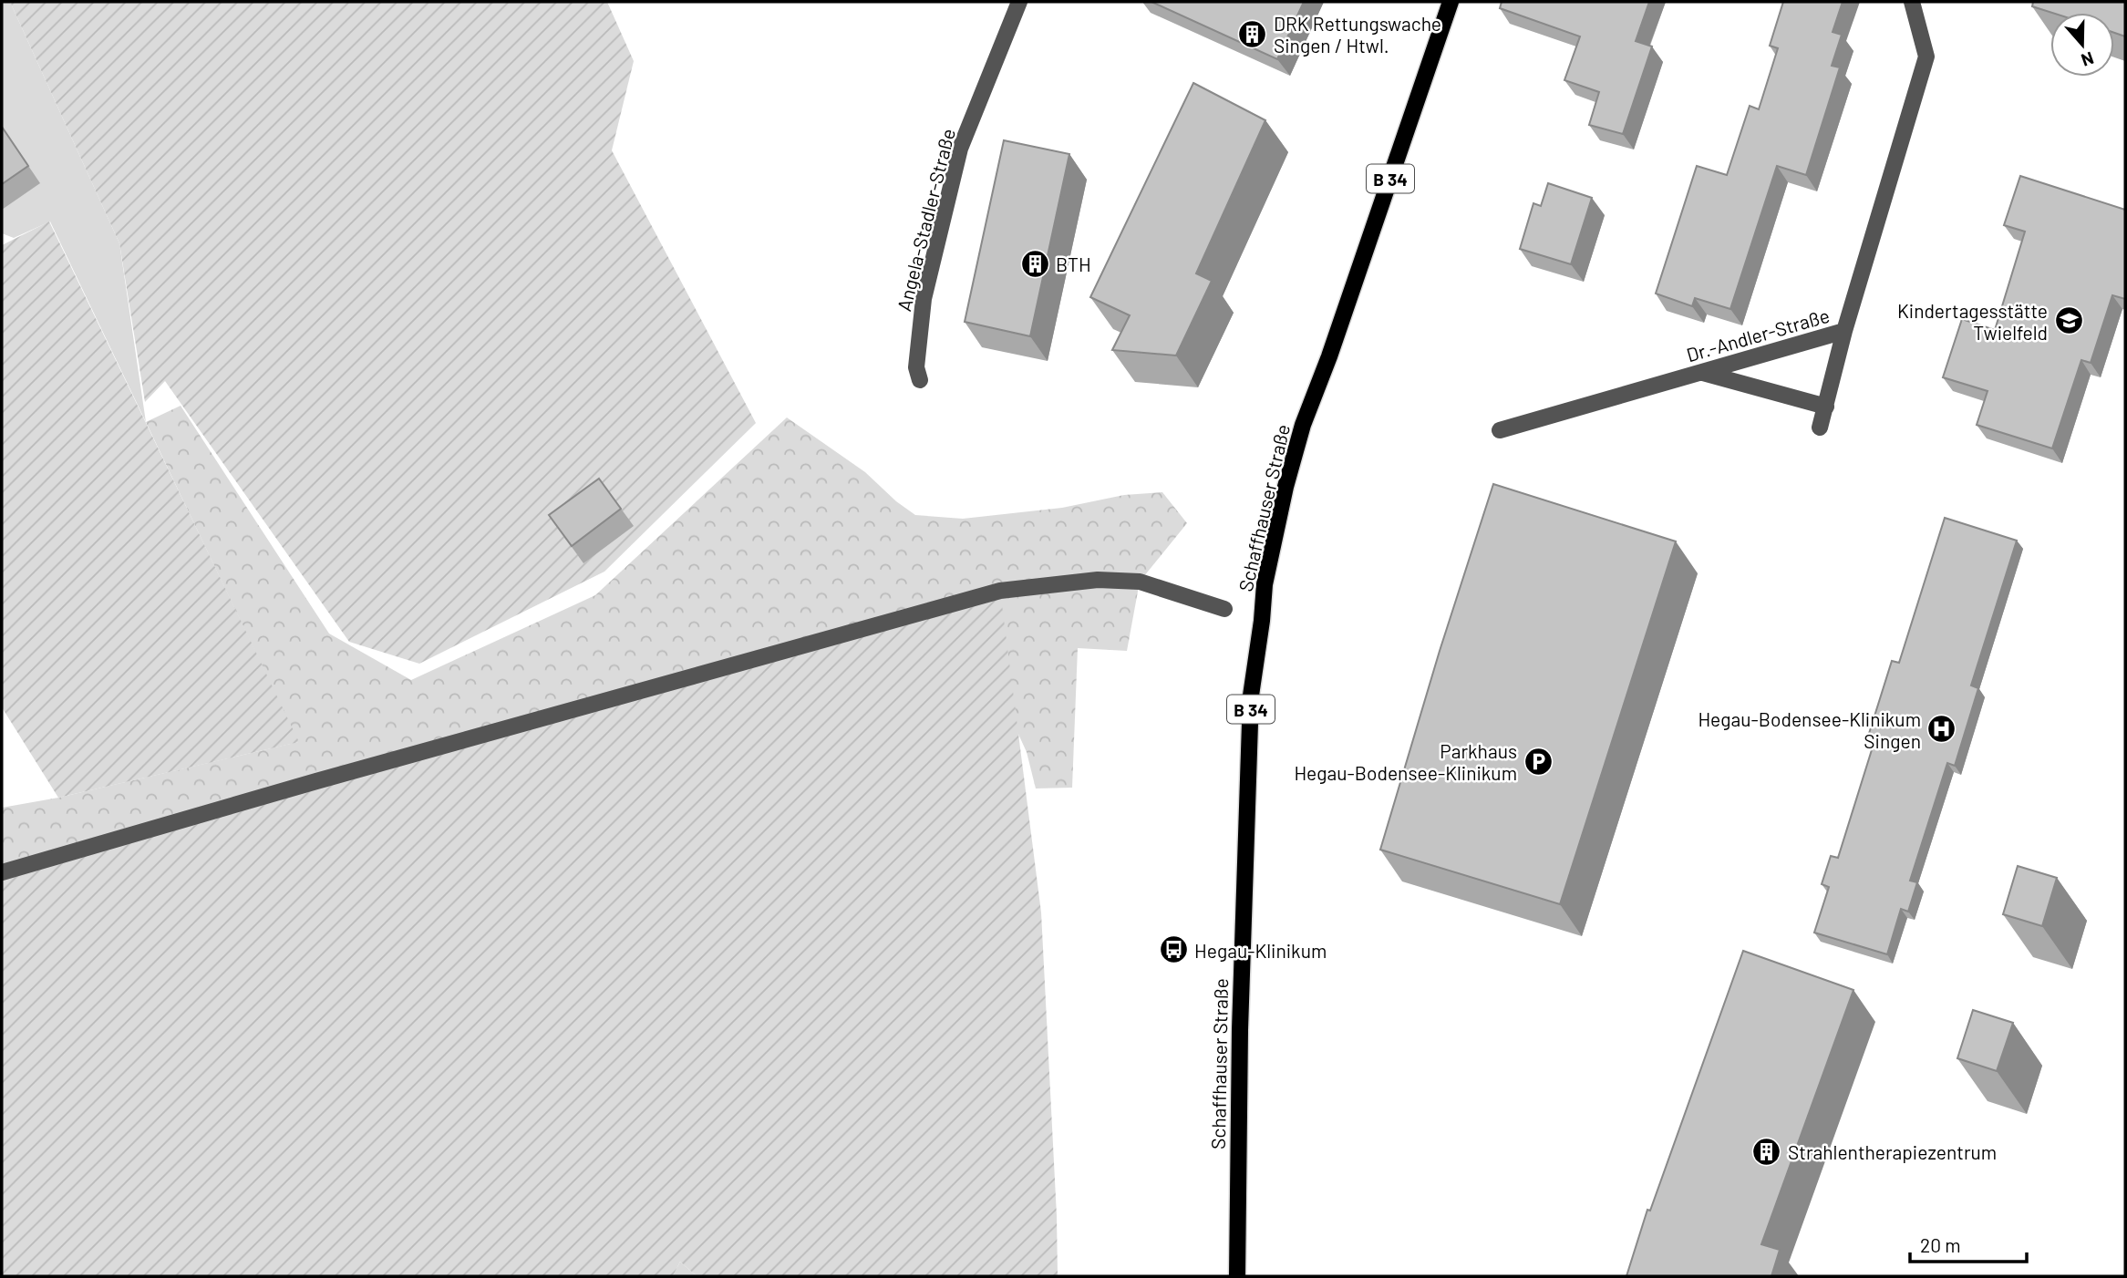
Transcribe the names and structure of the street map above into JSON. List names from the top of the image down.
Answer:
{
  "streets": {
    "main road": ["B 34", "Schaffhauser Straße"],
    "street": ["Angela-Stadler-Straße", "Dr.-Andler-Straße"]
  },
  "places": {
    "building": ["DRK Rettungswache Singen / Htwl.", "BTH", "Strahlentherapiezentrum"],
    "school or university": ["Kindertagesstätte Twielfeld"],
    "hospital": ["Hegau-Bodensee-Klinikum Singen"],
    "parking": ["Parkhaus Hegau-Bodensee-Klinikum"],
    "bus stop": ["Hegau-Klinikum"]
  },
  "scale_bar": "20 m",
  "north": "bottom"
}
